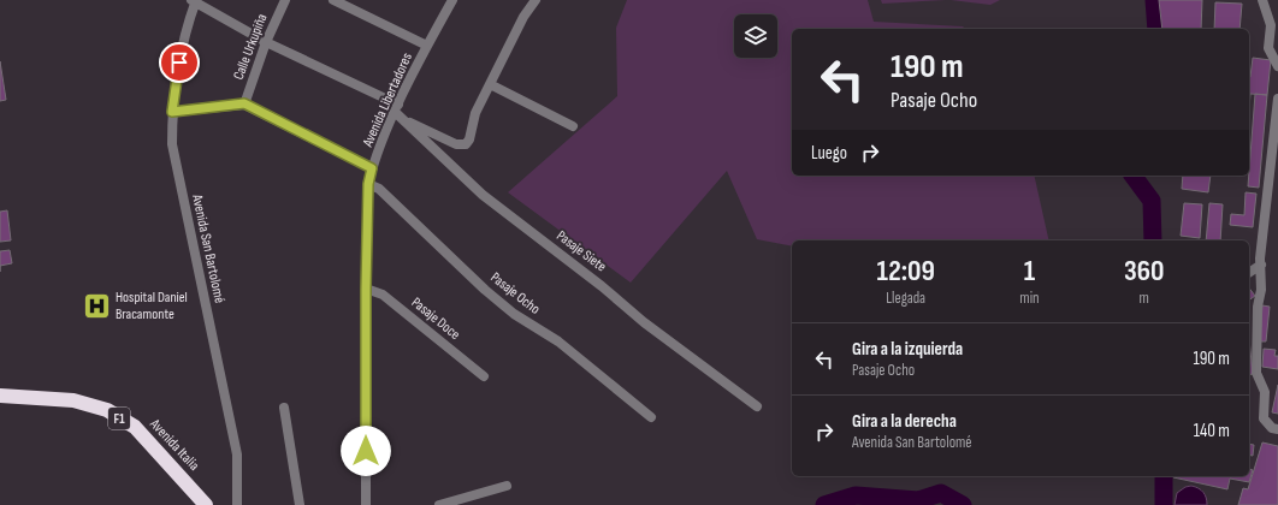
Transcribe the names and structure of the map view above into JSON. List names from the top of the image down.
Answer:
{
  "streets": {
    "highway": ["F1", "Avenida Italia"],
    "street": [
      "Calle Urkupiña",
      "Avenida Libertadores",
      "Avenida San Bartolomé",
      "Pasaje Siete",
      "Pasaje Ocho",
      "Pasaje Doce"
    ]
  },
  "crossings": [
    ["Calle Urkupiña", "Pasaje Siete"],
    ["Avenida Libertadores", "Pasaje Siete"],
    ["Avenida Libertadores", "Pasaje Ocho"],
    ["Avenida Libertadores", "Pasaje Doce"],
    ["Avenida San Bartolomé", "Pasaje Siete"]
  ],
  "places": {
    "hospital": ["Hospital Daniel Bracamonte"]
  },
  "page": {
    "turn": ["190 m", "Pasaje Ocho"],
    "then": "Luego",
    "eta": [
      "12:09",
      "Llegada",
      "1",
      "min",
      "360",
      "m"
    ],
    "list": [
      {
        "name": "Gira a la izquierda",
        "note": "Pasaje Ocho",
        "value": "190 m"
      },
      {
        "name": "Gira a la derecha",
        "note": "Avenida San Bartolomé",
        "value": "140 m"
      }
    ]
  }
}
